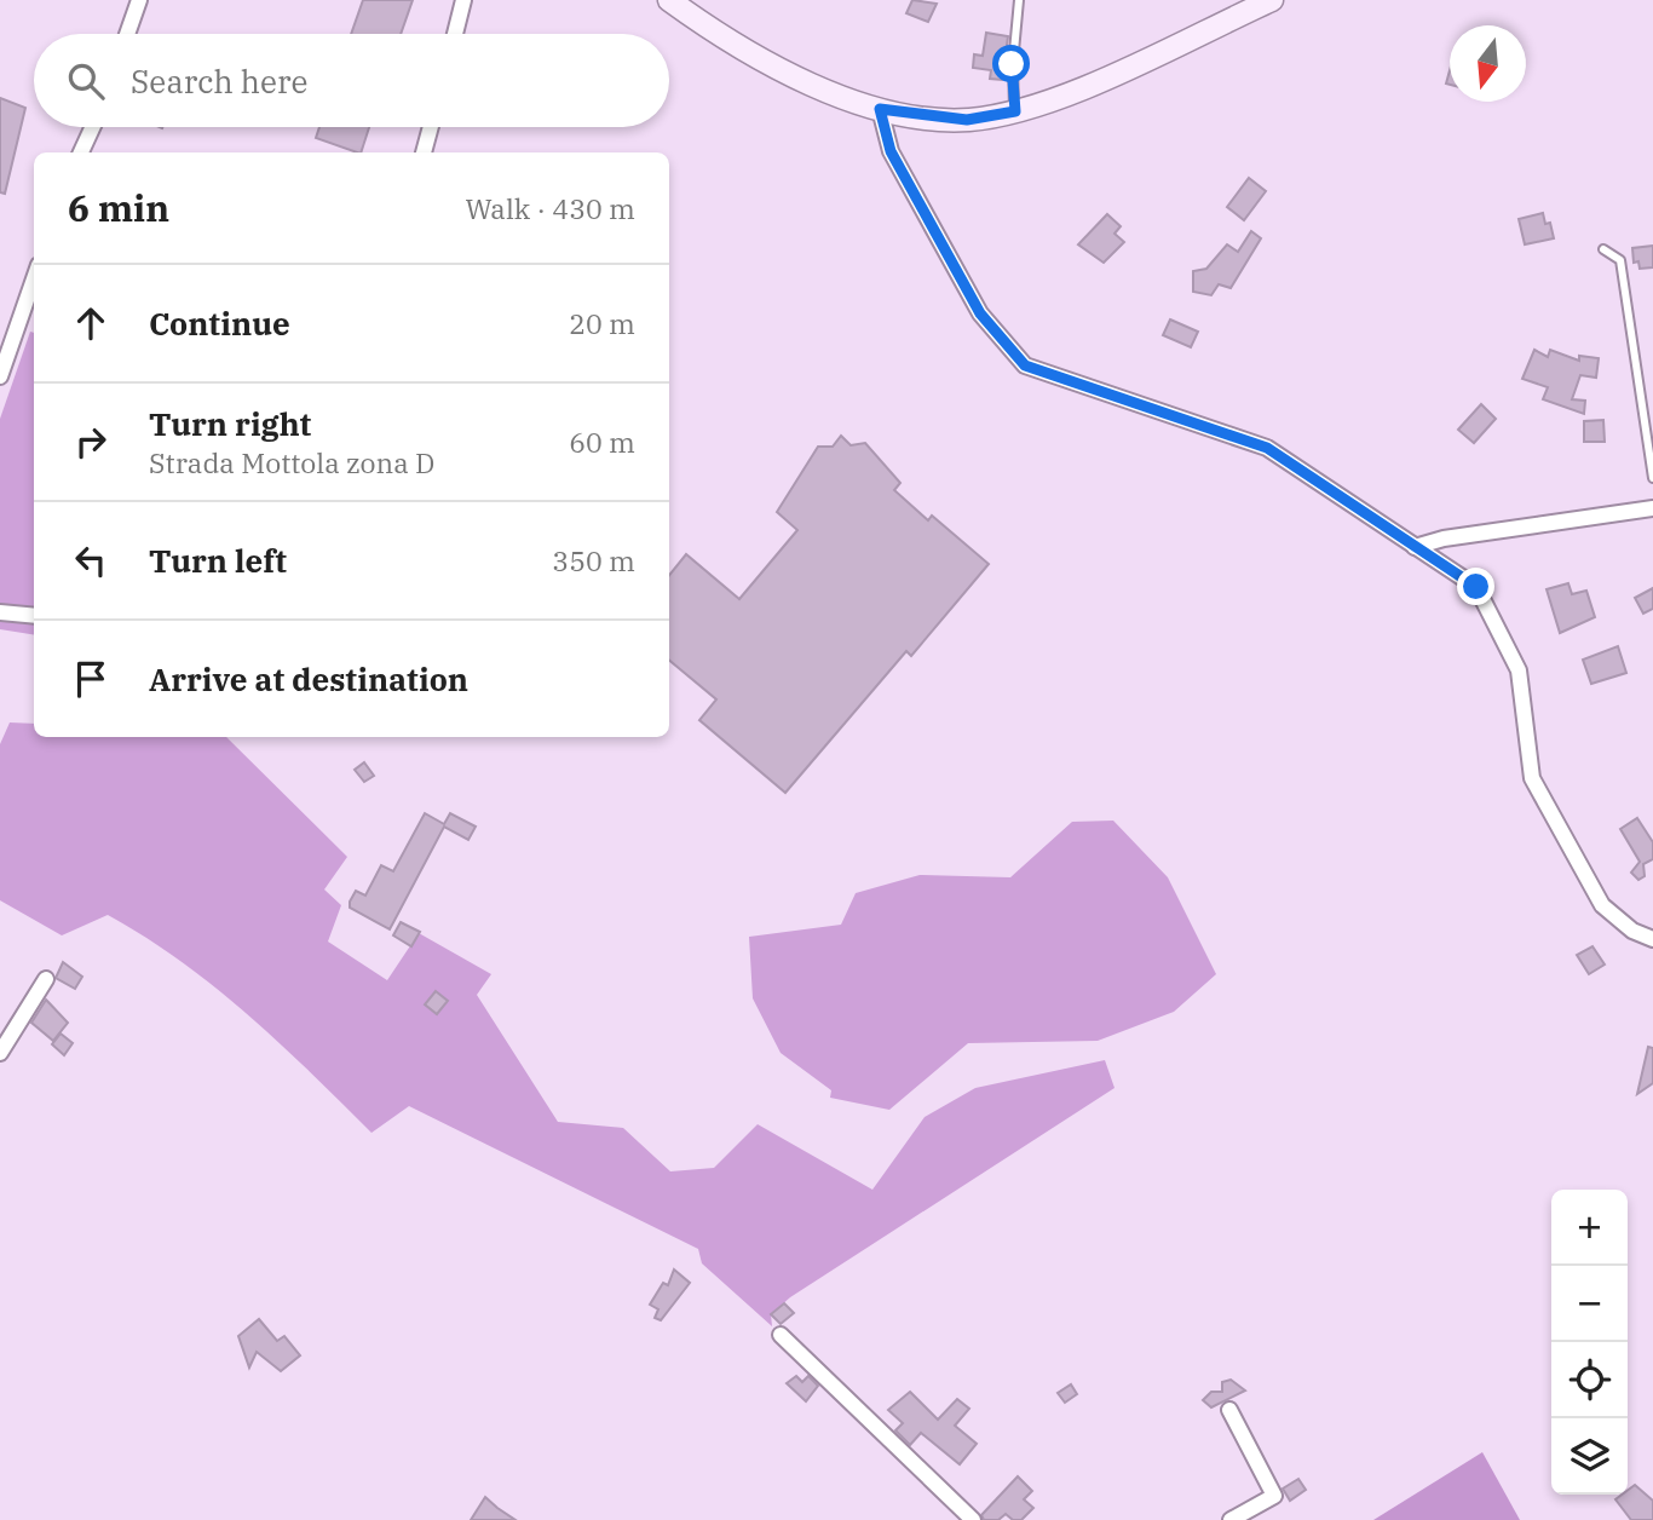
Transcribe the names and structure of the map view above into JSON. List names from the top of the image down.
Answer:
{
  "north": "bottom",
  "page": {
    "search": "Search here",
    "heading": ["6 min", "Walk · 430 m"],
    "list": [
      ["Continue", "20 m"],
      ["Turn right", "Strada Mottola zona D", "60 m"],
      ["Turn left", "350 m"],
      "Arrive at destination"
    ],
    "map_buttons": ["+", "−"]
  }
}
